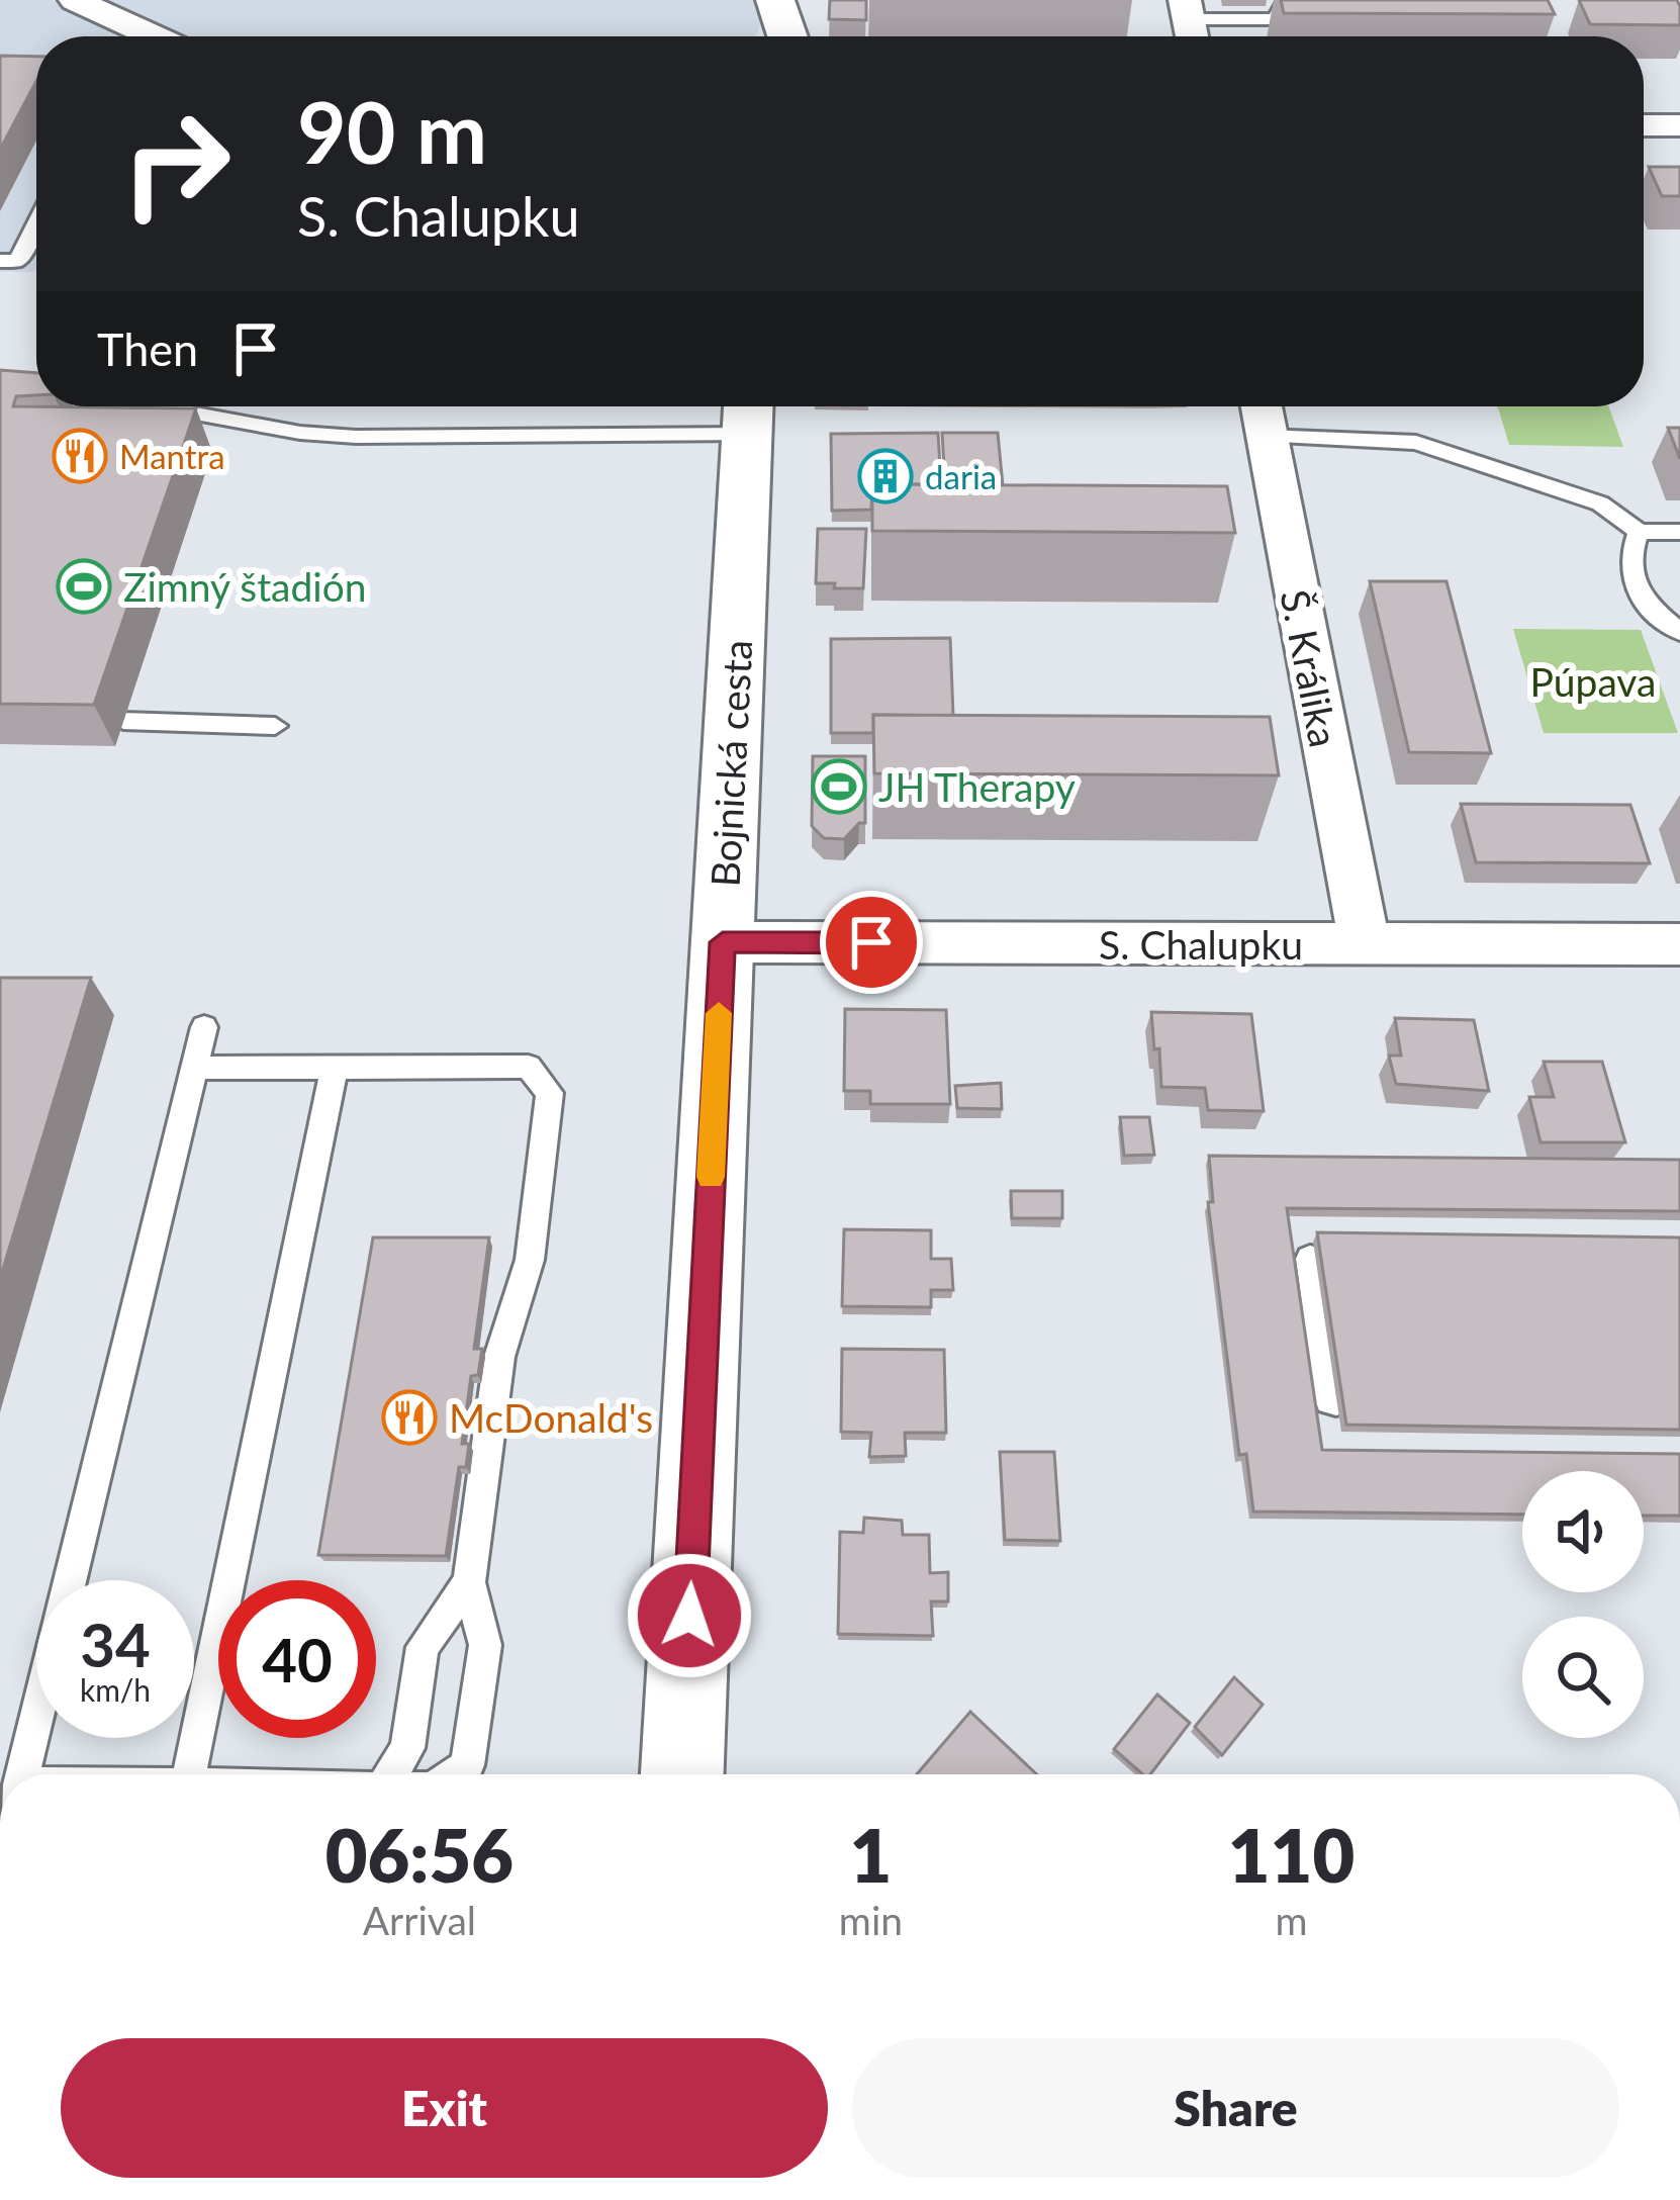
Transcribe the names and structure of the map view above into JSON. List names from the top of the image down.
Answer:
{
  "streets": {
    "street": ["Š. Králika", "Bojnická cesta", "S. Chalupku"]
  },
  "crossings": [
    ["Š. Králika", "S. Chalupku"],
    ["Bojnická cesta", "S. Chalupku"]
  ],
  "parks": ["Púpava"],
  "places": {
    "restaurant": ["Mantra", "McDonald's"],
    "building": ["daria"],
    "sports": ["Zimný štadión", "JH Therapy"]
  },
  "page": {
    "turn": ["90 m", "S. Chalupku"],
    "then": "Then",
    "speed": "34 km/h",
    "limit": "40",
    "eta": [
      "06:56",
      "Arrival",
      "1",
      "min",
      "110",
      "m"
    ],
    "buttons": ["Exit", "Share"]
  }
}
